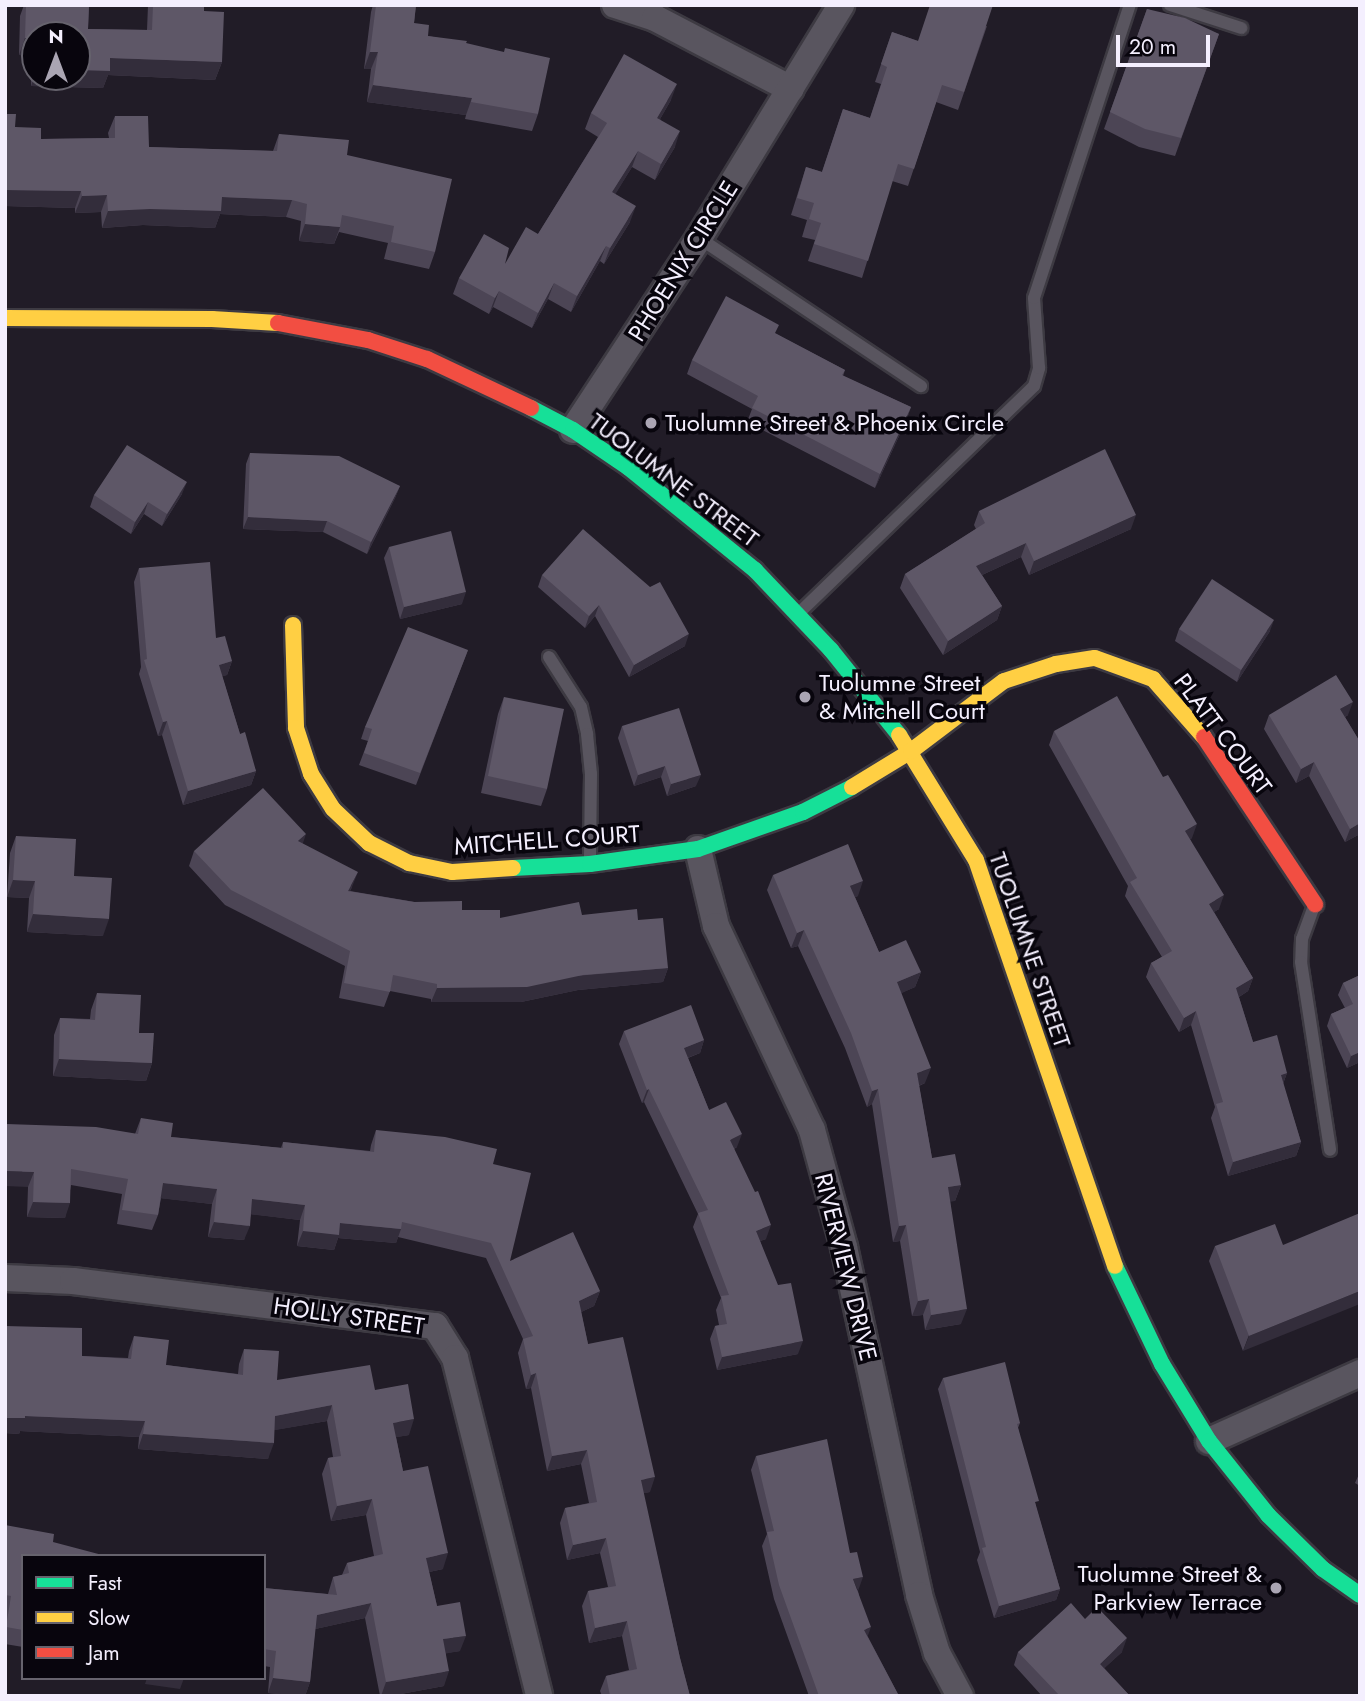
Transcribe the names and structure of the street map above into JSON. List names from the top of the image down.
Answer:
{
  "streets": {
    "main road": ["TUOLUMNE STREET", "PLATT COURT", "MITCHELL COURT"],
    "street": ["PHOENIX CIRCLE", "RIVERVIEW DRIVE", "HOLLY STREET"]
  },
  "crossings": [
    ["PHOENIX CIRCLE", "TUOLUMNE STREET"],
    ["TUOLUMNE STREET", "PLATT COURT"],
    ["TUOLUMNE STREET", "MITCHELL COURT"],
    ["PLATT COURT", "MITCHELL COURT"],
    ["MITCHELL COURT", "RIVERVIEW DRIVE"]
  ],
  "places": ["Tuolumne Street & Phoenix Circle", "Tuolumne Street & Mitchell Court", "Tuolumne Street & Parkview Terrace"],
  "legend": ["Fast", "Slow", "Jam"],
  "scale_bar": "20 m",
  "north": "top"
}
